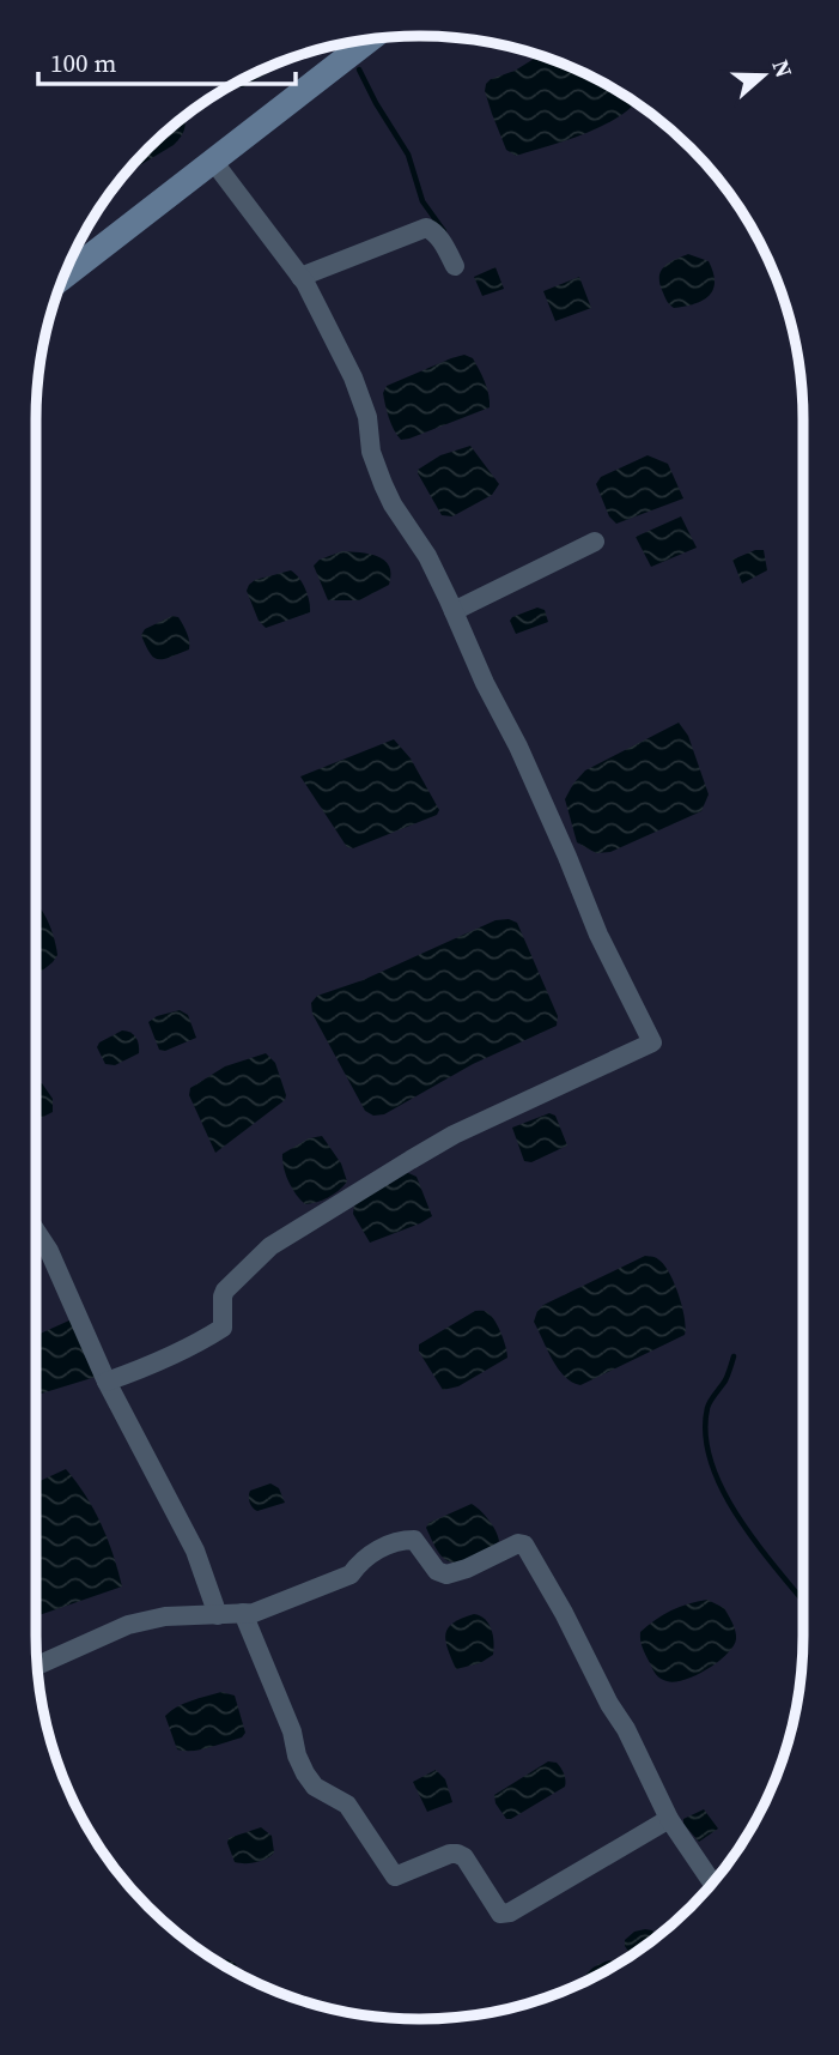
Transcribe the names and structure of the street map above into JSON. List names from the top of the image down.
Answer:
{
  "scale_bar": "100 m",
  "north": "right"
}
